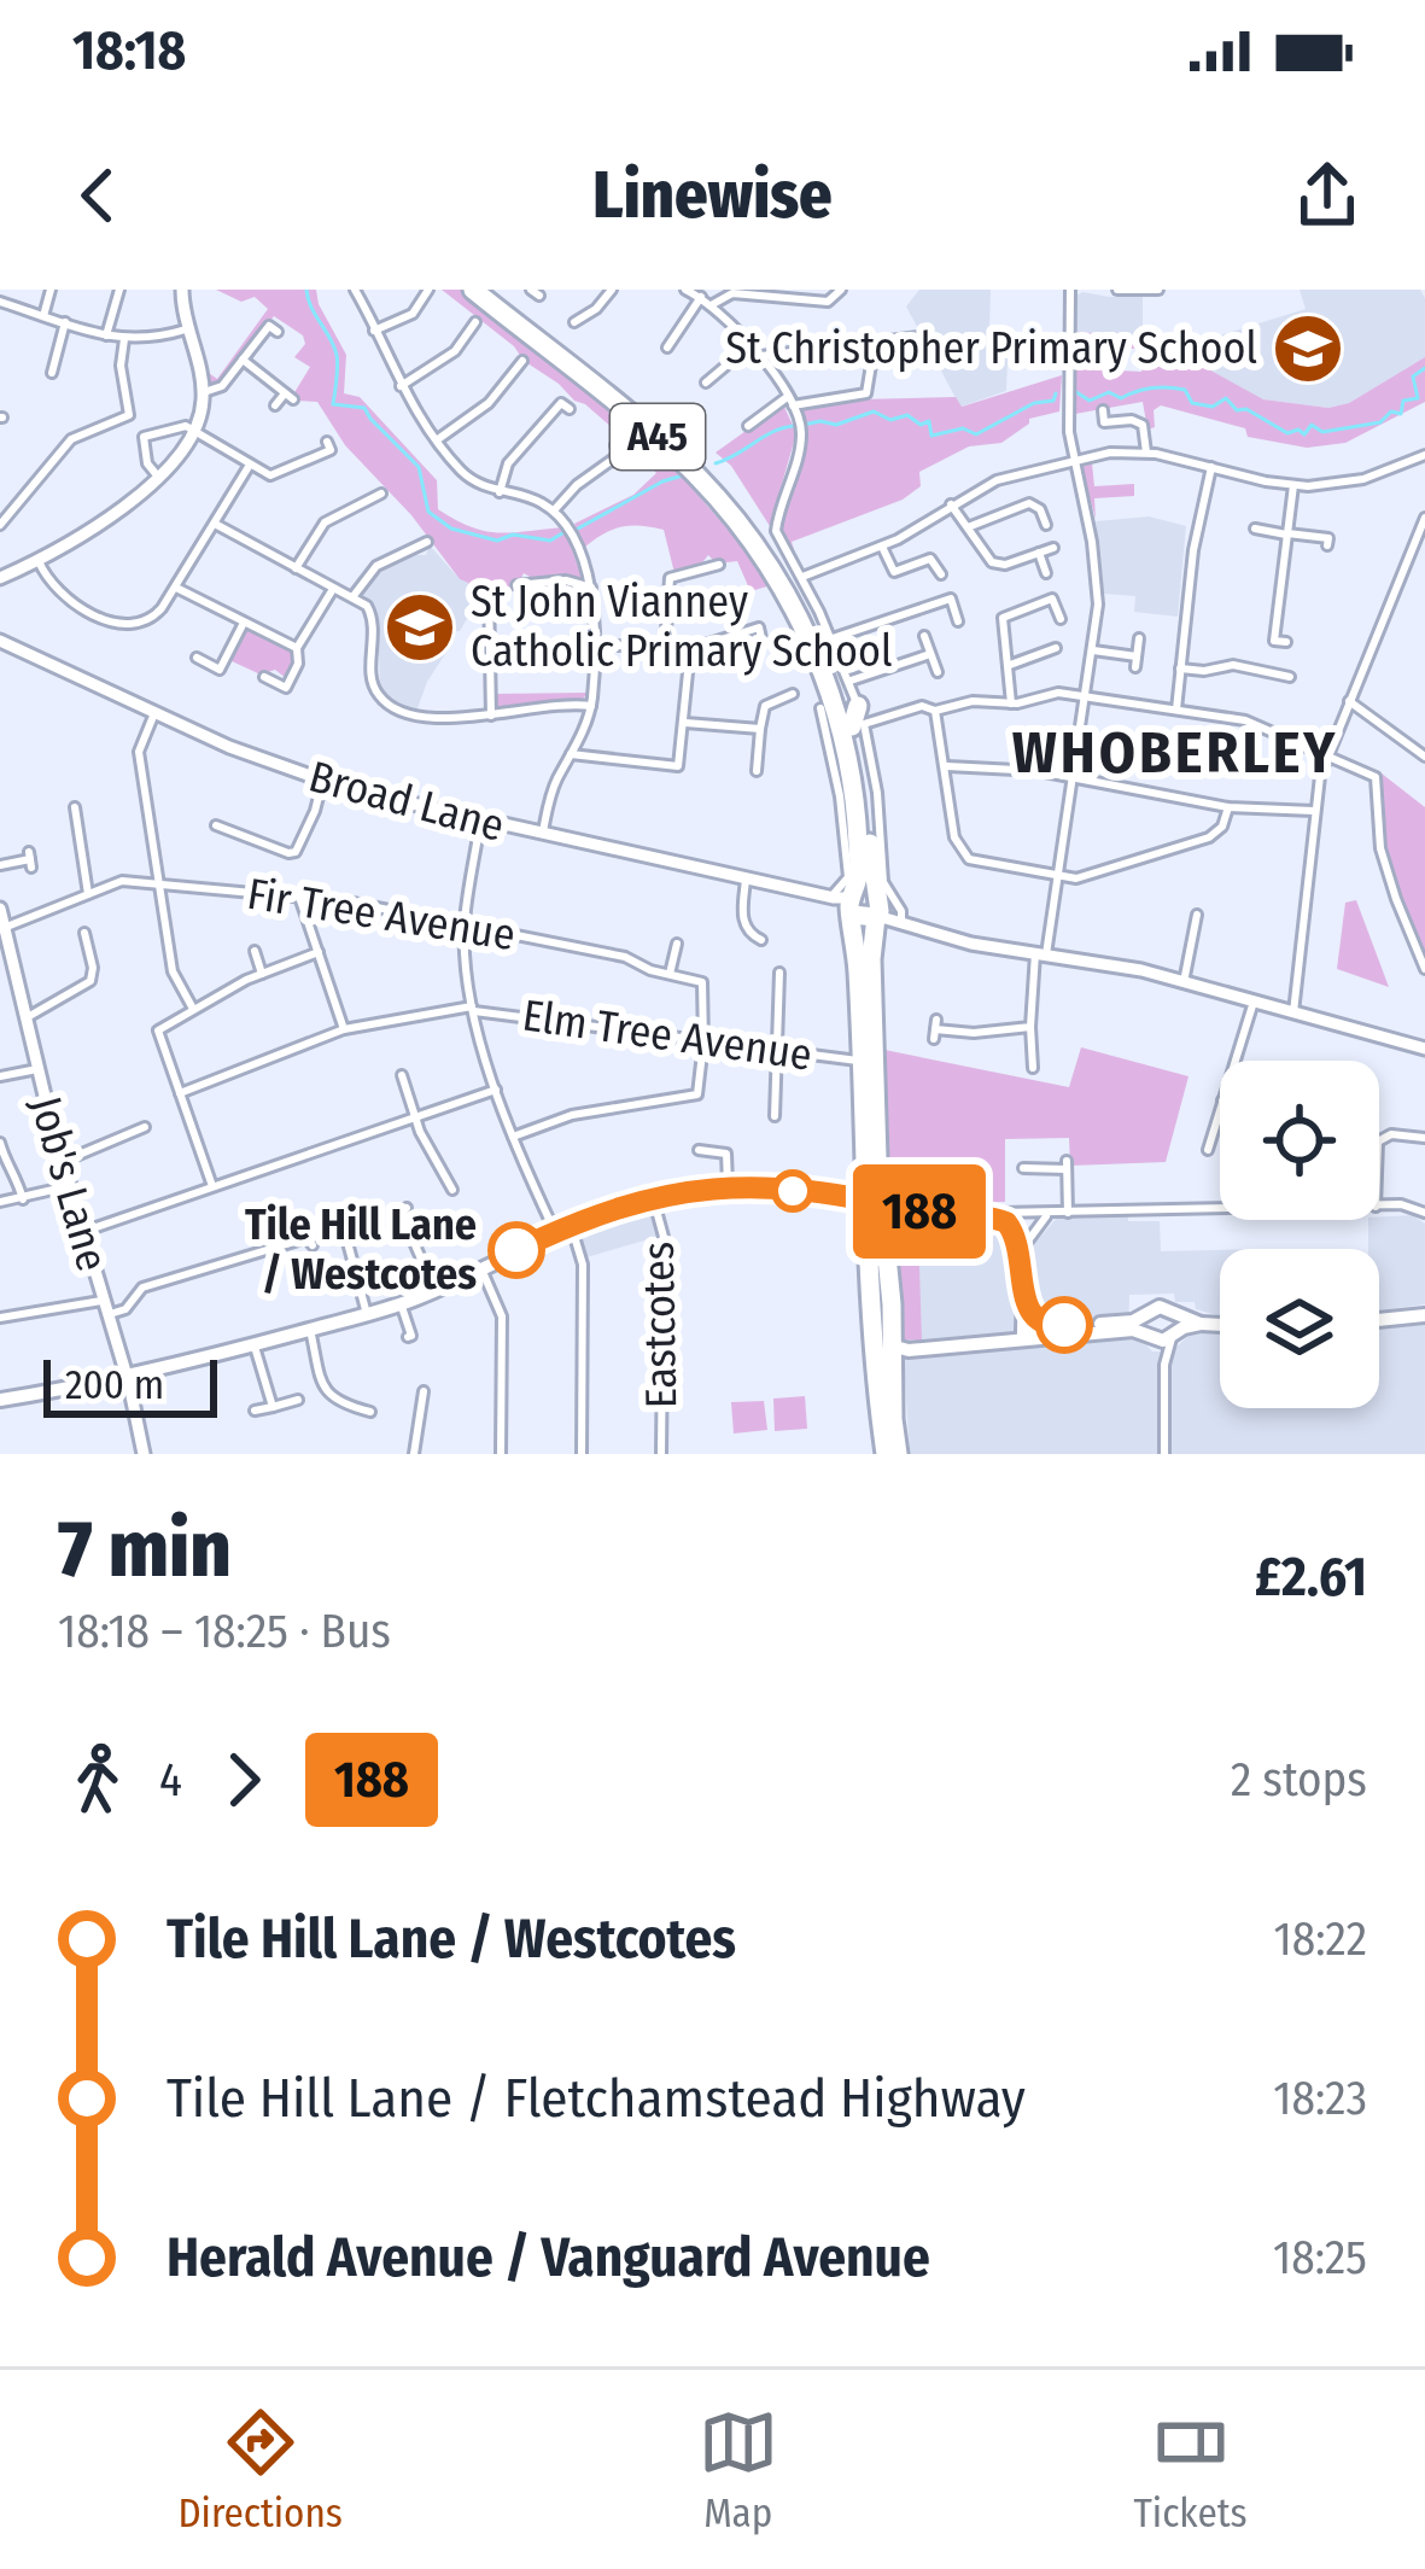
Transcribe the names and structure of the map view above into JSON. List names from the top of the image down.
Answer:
{
  "streets": {
    "highway": ["A45"],
    "street": [
      "Broad Lane",
      "Fir Tree Avenue",
      "Elm Tree Avenue",
      "Job's Lane",
      "Eastcotes"
    ]
  },
  "crossings": [
    ["A45", "Broad Lane"],
    ["A45", "Elm Tree Avenue"],
    ["Fir Tree Avenue", "Job's Lane"]
  ],
  "districts": ["WHOBERLEY"],
  "places": {
    "school or university": ["St Christopher Primary School", "St John Vianney Catholic Primary School"],
    "other": ["Tile Hill Lane / Westcotes"]
  },
  "lines": ["bus line 188"],
  "scale_bar": "200 m",
  "page": {
    "status": "18:18",
    "header": "Linewise",
    "on_map": "188",
    "scale": "200 m",
    "heading": ["7 min", "18:18 – 18:25 · Bus", "£2.61"],
    "legs": ["4", "188", "2 stops"],
    "list": [
      {
        "name": "Tile Hill Lane / Westcotes",
        "value": "18:22"
      },
      {
        "name": "Tile Hill Lane / Fletchamstead Highway",
        "value": "18:23"
      },
      {
        "name": "Herald Avenue / Vanguard Avenue",
        "value": "18:25"
      }
    ],
    "tabs": ["Directions", "Map", "Tickets"]
  }
}
